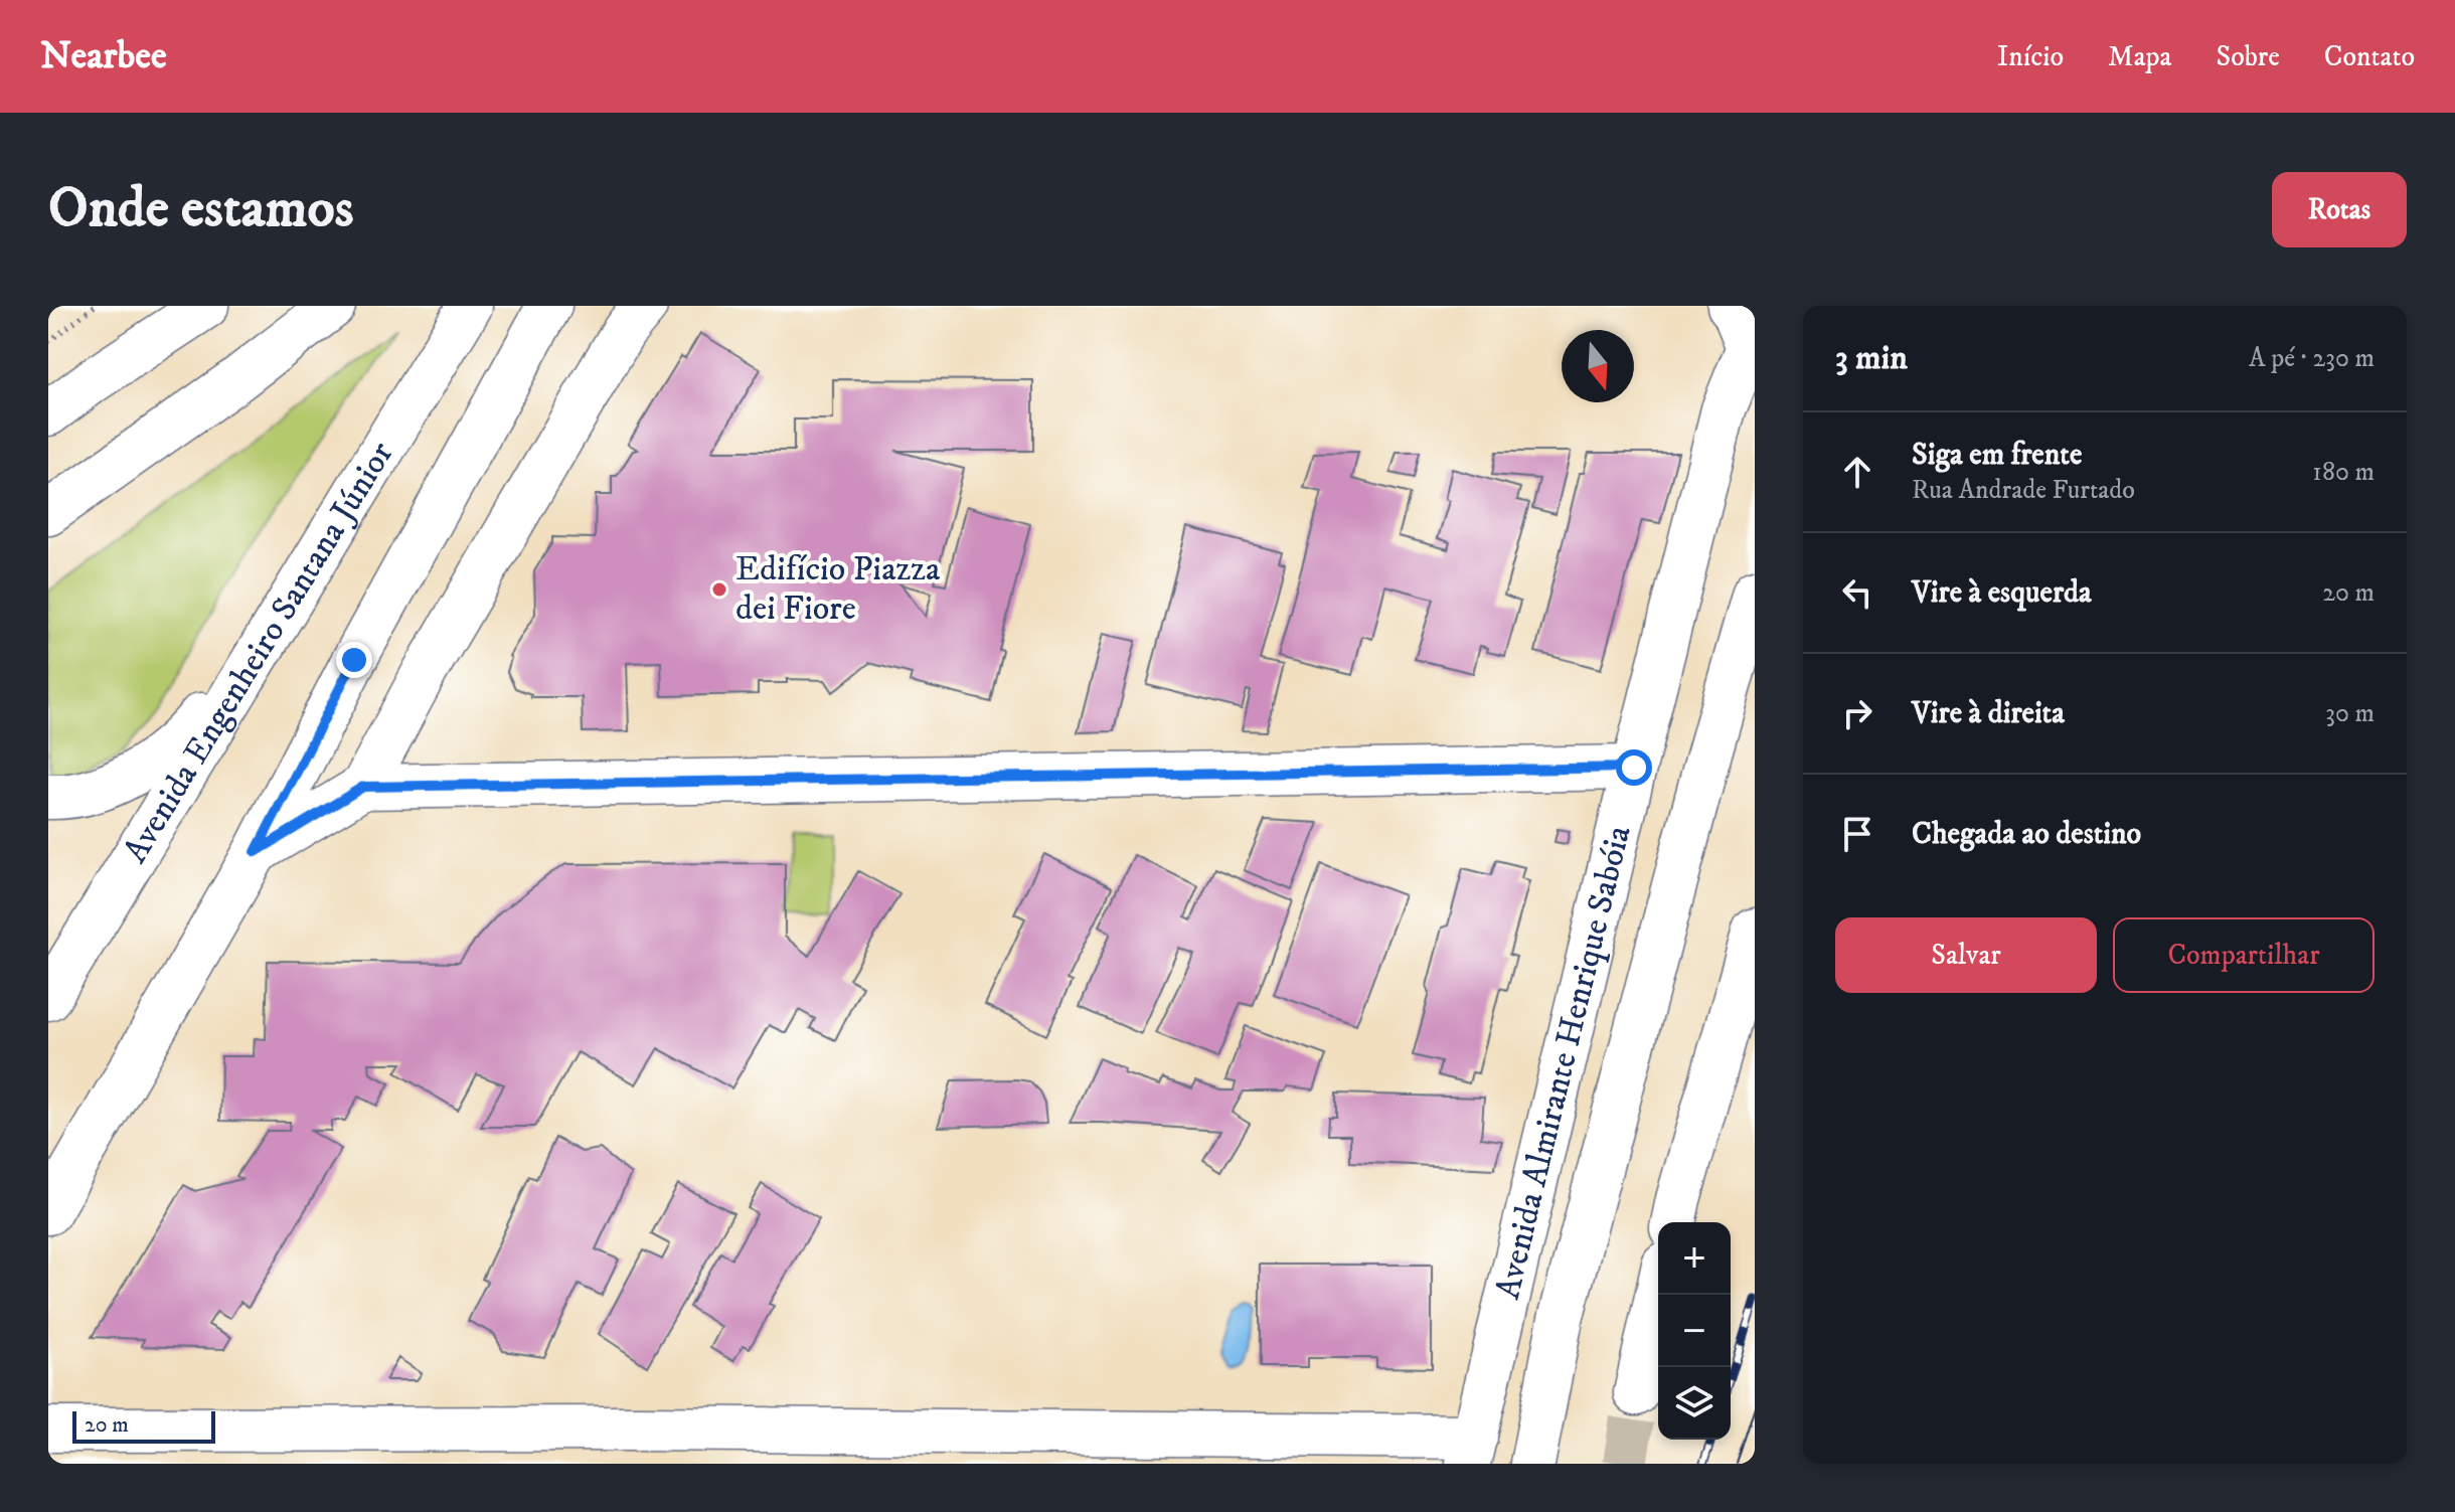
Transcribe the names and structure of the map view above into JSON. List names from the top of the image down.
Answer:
{
  "streets": {
    "main road": ["Avenida Engenheiro Santana Júnior", "Avenida Almirante Henrique Sabóia"]
  },
  "places": ["Edifício Piazza dei Fiore"],
  "scale_bar": "20 m",
  "north": "bottom",
  "page": {
    "header": "Nearbee",
    "nav": [
      "Início",
      "Mapa",
      "Sobre",
      "Contato"
    ],
    "buttons": [
      "Rotas",
      ["Salvar", "Compartilhar"]
    ],
    "title": "Onde estamos",
    "heading": ["3 min", "A pé · 230 m"],
    "list": [
      ["Siga em frente", "Rua Andrade Furtado", "180 m"],
      ["Vire à esquerda", "20 m"],
      ["Vire à direita", "30 m"],
      "Chegada ao destino"
    ],
    "map_buttons": ["+", "−"],
    "scale": "20 m"
  }
}
